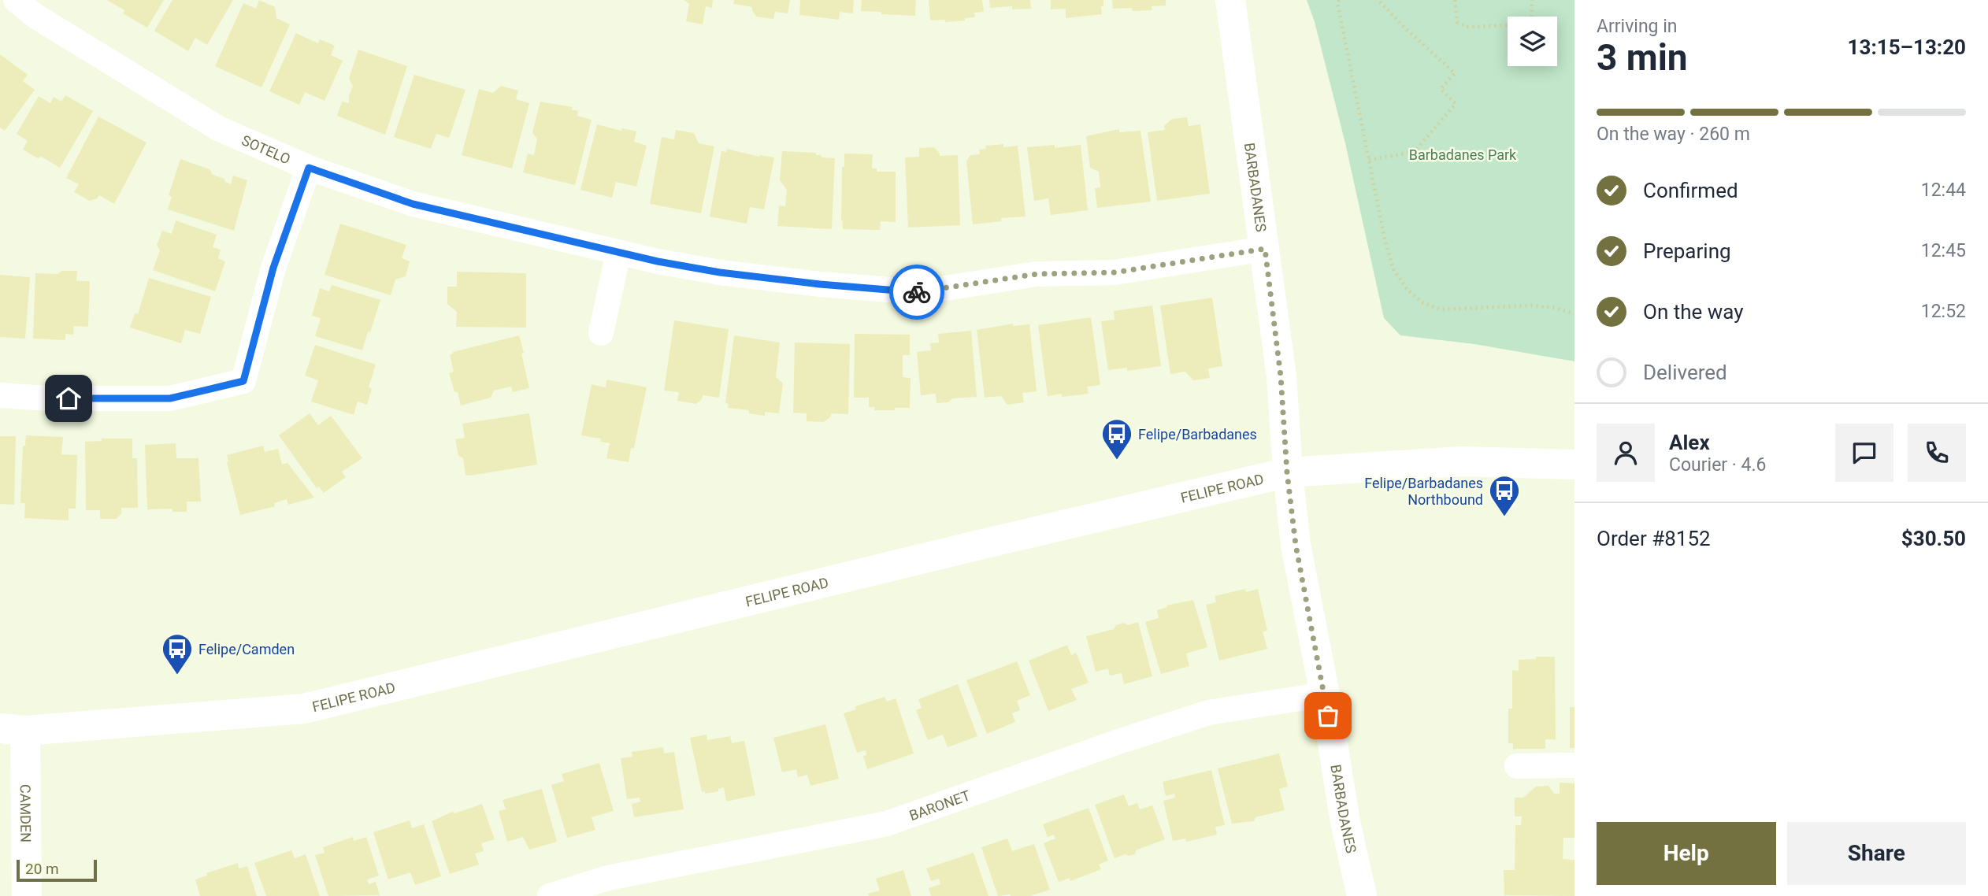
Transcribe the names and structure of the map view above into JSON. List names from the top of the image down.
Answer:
{
  "streets": {
    "main road": ["BARBADANES", "FELIPE ROAD", "CAMDEN"],
    "street": ["SOTELO", "BARONET"]
  },
  "crossings": [
    ["SOTELO", "BARBADANES"],
    ["BARBADANES", "FELIPE ROAD"],
    ["BARBADANES", "BARONET"],
    ["FELIPE ROAD", "CAMDEN"]
  ],
  "parks": ["Barbadanes Park"],
  "places": {
    "bus stop": ["Felipe/Barbadanes", "Felipe/Barbadanes Northbound", "Felipe/Camden"]
  },
  "scale_bar": "20 m",
  "page": {
    "heading": ["3 min", "Arriving in", "13:15–13:20"],
    "panel": [
      "Alex",
      "Courier · 4.6",
      "Order #8152",
      "$30.50"
    ],
    "bar": "On the way · 260 m",
    "list": [
      ["Confirmed", "12:44"],
      ["Preparing", "12:45"],
      ["On the way", "12:52"],
      "Delivered"
    ],
    "buttons": ["Help", "Share"],
    "scale": "20 m"
  }
}
